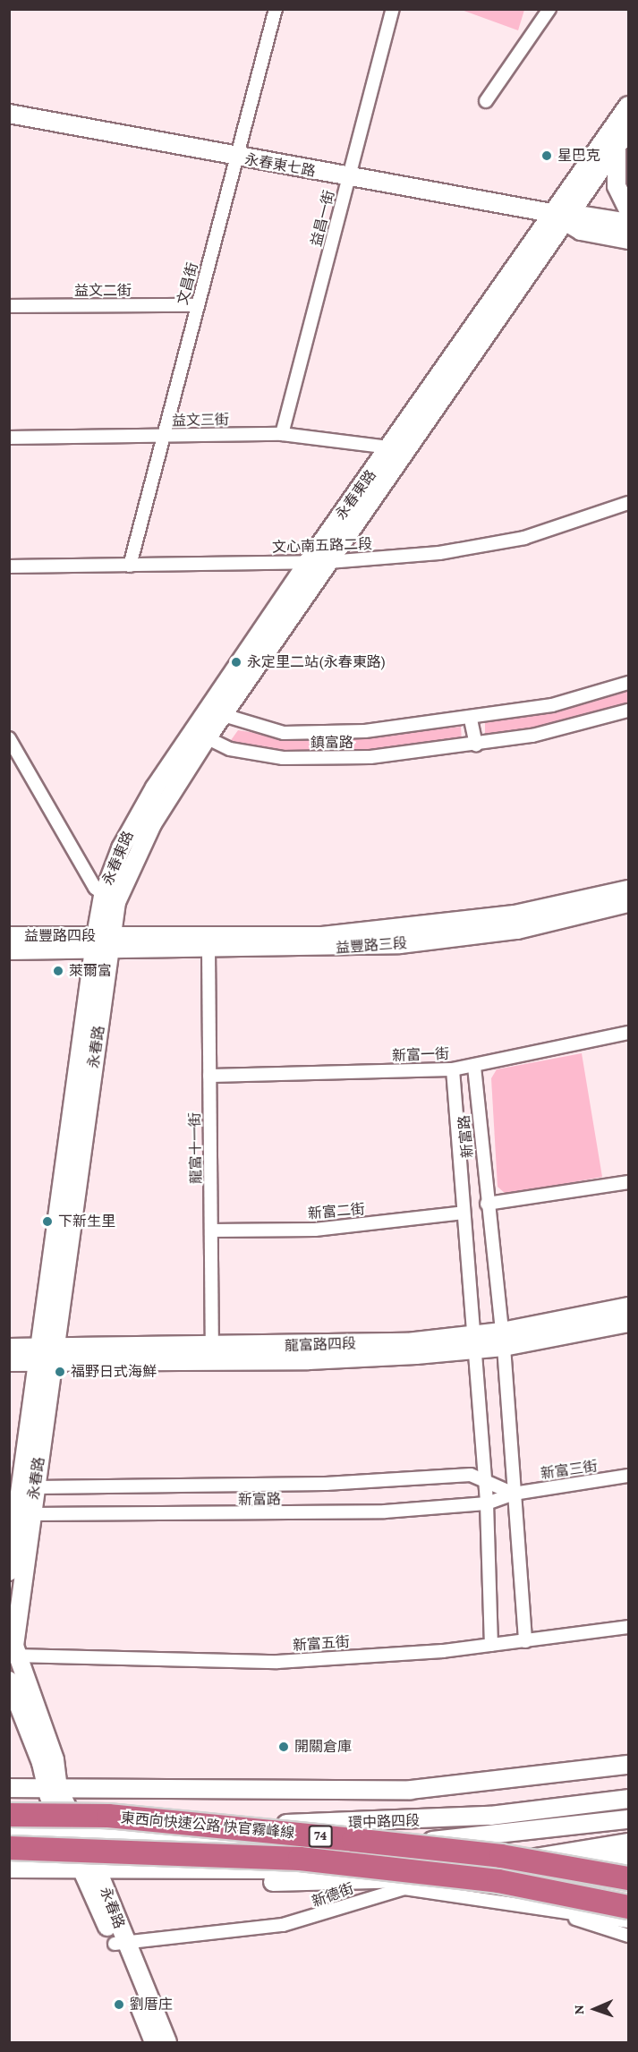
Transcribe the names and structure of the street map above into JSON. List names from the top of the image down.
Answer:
{
  "streets": {
    "highway": ["東西向快速公路 快官霧峰線", "74"],
    "street": [
      "永春東七路",
      "益昌一街",
      "文昌街",
      "益文二街",
      "益文三街",
      "永春東路",
      "文心南五路二段",
      "鎮富路",
      "益豐路四段",
      "益豐路三段",
      "永春路",
      "新富一街",
      "新富路",
      "龍富十一街",
      "新富二街",
      "龍富路四段",
      "新富三街",
      "新富五街",
      "環中路四段",
      "新德街"
    ]
  },
  "crossings": [
    ["永春東七路", "益昌一街"],
    ["永春東七路", "文昌街"],
    ["永春東七路", "永春東路"],
    ["益昌一街", "益文三街"],
    ["文昌街", "益文二街"],
    ["文昌街", "益文三街"],
    ["文昌街", "文心南五路二段"],
    ["益文三街", "永春東路"],
    ["永春東路", "文心南五路二段"],
    ["永春東路", "鎮富路"],
    ["永春東路", "永春路"],
    ["益豐路四段", "益豐路三段"],
    ["益豐路四段", "永春路"],
    ["益豐路三段", "永春路"],
    ["益豐路三段", "龍富十一街"],
    ["永春路", "新富路"],
    ["永春路", "龍富路四段"],
    ["永春路", "新富五街"],
    ["永春路", "環中路四段"],
    ["永春路", "新德街"],
    ["新富一街", "新富路"],
    ["新富一街", "龍富十一街"],
    ["新富路", "新富二街"],
    ["新富路", "龍富路四段"],
    ["新富路", "新富三街"],
    ["新富路", "新富五街"],
    ["龍富十一街", "新富二街"],
    ["龍富十一街", "龍富路四段"]
  ],
  "places": [
    "星巴克",
    "永定里二站(永春東路)",
    "萊爾富",
    "下新生里",
    "福野日式海鮮",
    "開關倉庫",
    "劉厝庄"
  ],
  "north": "left"
}
